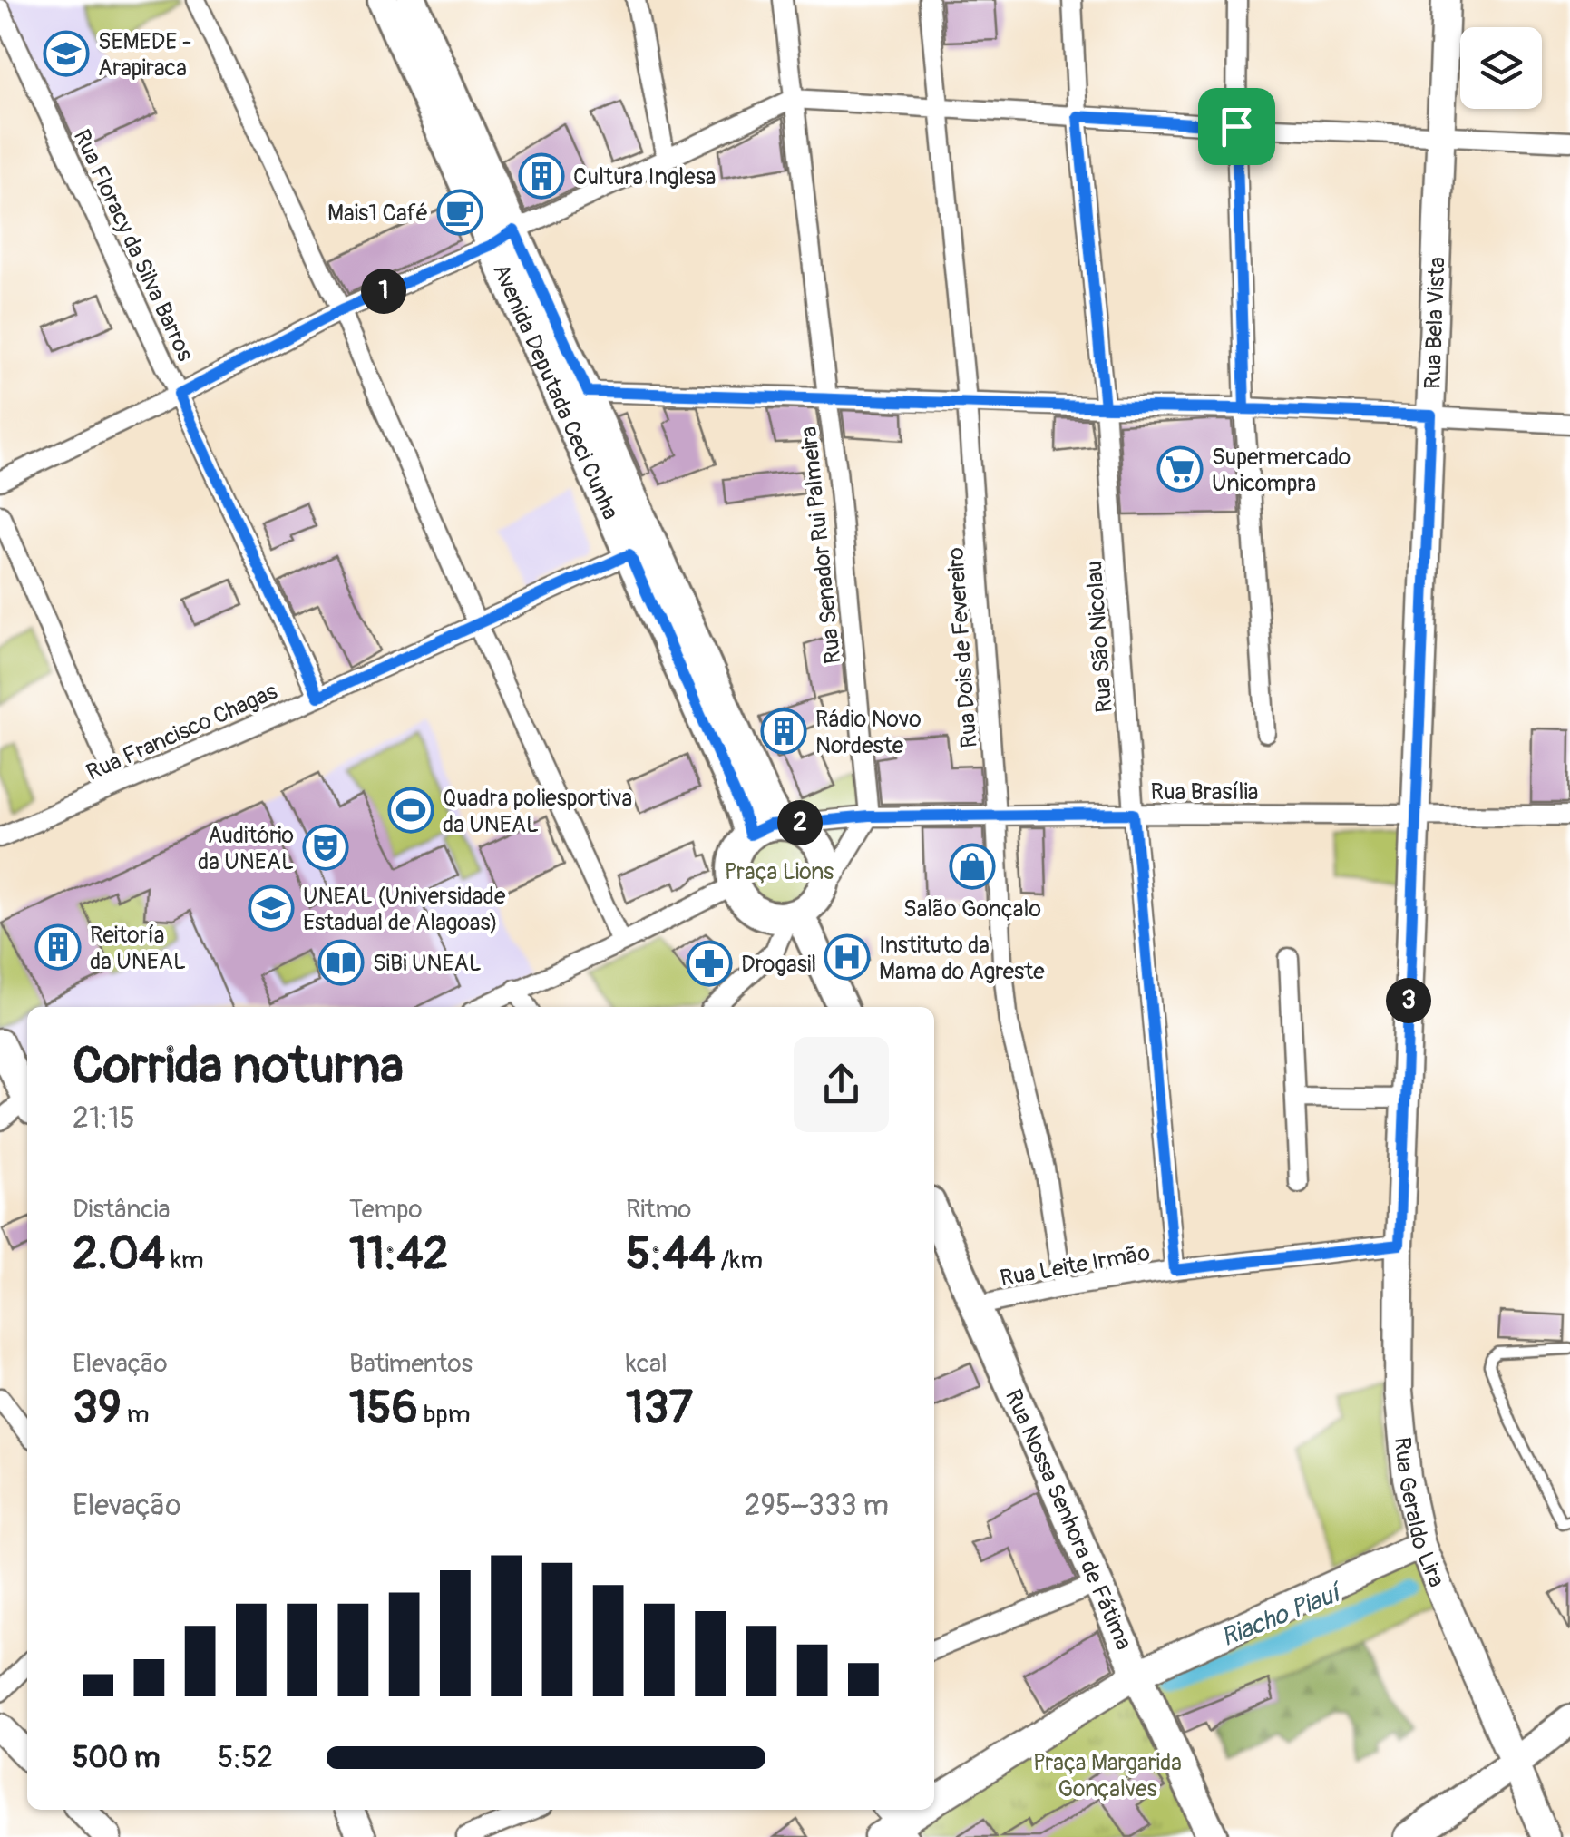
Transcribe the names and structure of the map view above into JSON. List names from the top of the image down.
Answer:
{
  "streets": {
    "main road": ["Avenida Deputada Ceci Cunha", "Rua Nossa Senhora de Fátima"],
    "street": [
      "Rua Floracy da Silva Barros",
      "Rua Bela Vista",
      "Rua Senador Rui Palmeira",
      "Rua São Nicolau",
      "Rua Dois de Fevereiro",
      "Rua Francisco Chagas",
      "Rua Brasília",
      "Rua Leite Irmão",
      "Rua Geraldo Lira"
    ]
  },
  "crossings": [
    ["Rua Floracy da Silva Barros", "Rua Francisco Chagas"],
    ["Rua Bela Vista", "Rua Brasília"],
    ["Rua Bela Vista", "Rua Leite Irmão"],
    ["Rua Bela Vista", "Rua Geraldo Lira"],
    ["Avenida Deputada Ceci Cunha", "Rua Francisco Chagas"],
    ["Avenida Deputada Ceci Cunha", "Rua Brasília"],
    ["Rua Senador Rui Palmeira", "Rua Brasília"],
    ["Rua São Nicolau", "Rua Brasília"],
    ["Rua São Nicolau", "Rua Leite Irmão"],
    ["Rua Dois de Fevereiro", "Rua Brasília"],
    ["Rua Dois de Fevereiro", "Rua Leite Irmão"],
    ["Rua Leite Irmão", "Rua Geraldo Lira"],
    ["Rua Leite Irmão", "Rua Nossa Senhora de Fátima"]
  ],
  "water": ["Riacho Piauí"],
  "parks": ["Praça Lions", "Praça Margarida Gonçalves"],
  "places": {
    "school or university": ["SEMEDE - Arapiraca", "UNEAL (Universidade Estadual de Alagoas)"],
    "building": ["Cultura Inglesa", "Rádio Novo Nordeste", "Reitoría da UNEAL"],
    "cafe": ["Mais1 Café"],
    "supermarket": ["Supermercado Unicompra"],
    "sports": ["Quadra poliesportiva da UNEAL"],
    "theatre": ["Auditório da UNEAL"],
    "shop": ["Salão Gonçalo"],
    "hospital": ["Instituto da Mama do Agreste"],
    "library": ["SiBi UNEAL"],
    "pharmacy": ["Drogasil"]
  },
  "page": {
    "pins": ["1", "2", "3"],
    "heading": ["Corrida noturna", "21:15"],
    "stats": [
      ["Distância", "2.04 km"],
      ["Tempo", "11:42"],
      ["Ritmo", "5:44 /km"],
      ["Elevação", "39 m"],
      ["Batimentos", "156 bpm"],
      ["kcal", "137"]
    ],
    "chart": ["Elevação", "295–333 m"],
    "list": [
      {
        "name": "500 m",
        "note": "5:52"
      }
    ]
  }
}
